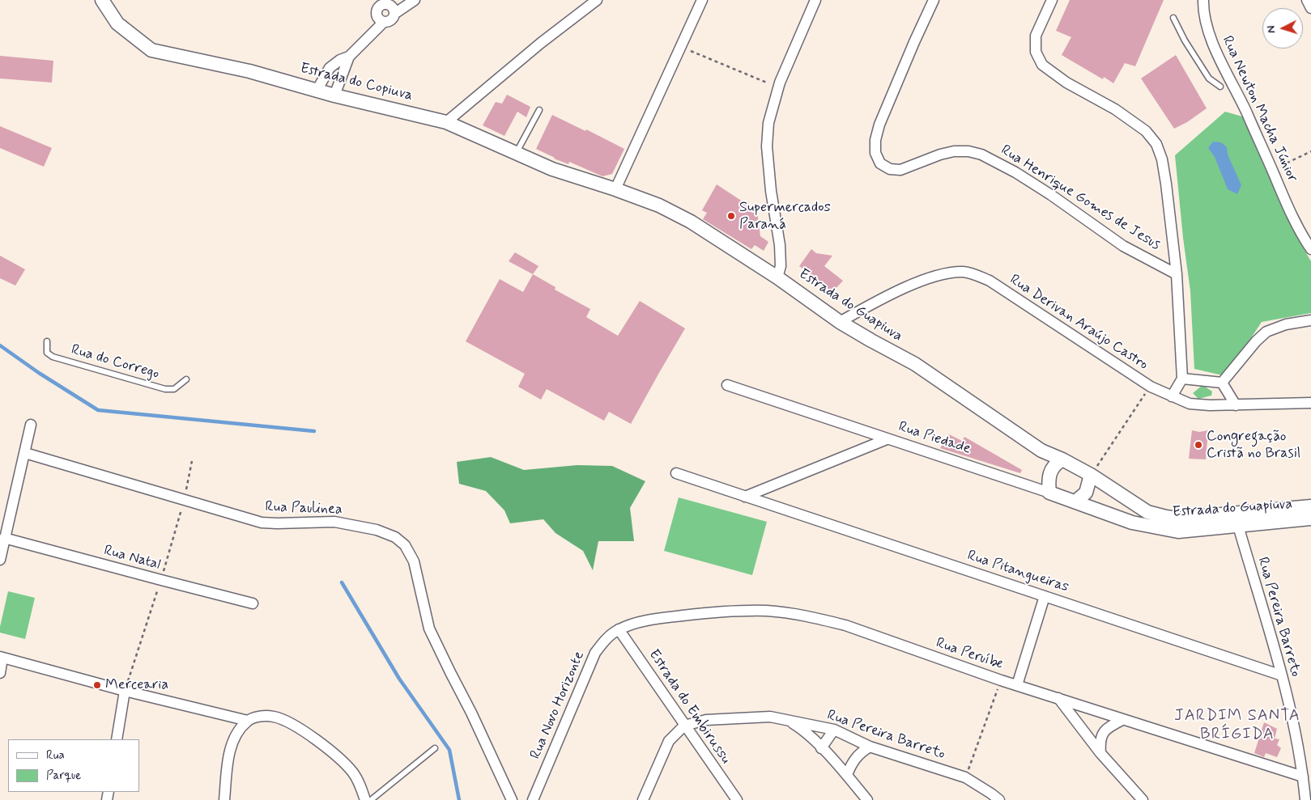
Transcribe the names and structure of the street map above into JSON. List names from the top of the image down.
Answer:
{
  "streets": {
    "street": [
      "Estrada do Copiuva",
      "Rua Newton Macha Júnior",
      "Rua Henrique Gomes de Jesus",
      "Estrada do Guapiuva",
      "Rua Derivan Araújo Castro",
      "Rua Piedade",
      "Rua Paulinea",
      "Rua Natal",
      "Rua Pitangueiras",
      "Rua Pereira Barreto",
      "Rua Peruíbe",
      "Rua Novo Horizonte",
      "Estrada do Embirussu"
    ],
    "lane": ["Rua do Corrego"]
  },
  "crossings": [
    ["Estrada do Copiuva", "Estrada do Guapiuva"],
    ["Estrada do Guapiuva", "Rua Derivan Araújo Castro"],
    ["Estrada do Guapiuva", "Rua Piedade"],
    ["Estrada do Guapiuva", "Rua Pereira Barreto"],
    ["Rua Pitangueiras", "Rua Pereira Barreto"],
    ["Rua Pereira Barreto", "Rua Peruíbe"],
    ["Rua Pereira Barreto", "Estrada do Embirussu"],
    ["Rua Peruíbe", "Rua Novo Horizonte"],
    ["Rua Peruíbe", "Estrada do Embirussu"],
    ["Rua Novo Horizonte", "Estrada do Embirussu"]
  ],
  "districts": ["JARDIM SANTA BRÍGIDA"],
  "places": ["Supermercados Paraná", "Congregação Cristã no Brasil", "Mercearia"],
  "legend": ["Rua", "Parque"],
  "north": "left"
}
